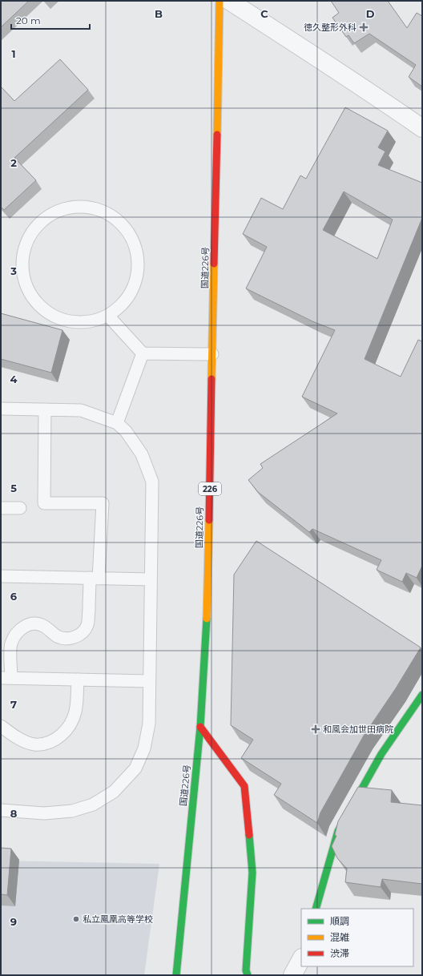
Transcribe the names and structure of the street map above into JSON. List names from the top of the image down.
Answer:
{
  "streets": {
    "main road": ["国道226号", "226"]
  },
  "places": {
    "health": ["徳久整形外科", "和風会加世田病院"],
    "other": ["私立鳳凰高等学校"]
  },
  "legend": ["順調", "混雑", "渋滞"],
  "scale_bar": "20 m",
  "grid": {
    "columns": ["B", "C", "D"],
    "rows": [
      "1",
      "2",
      "3",
      "4",
      "5",
      "6",
      "7",
      "8",
      "9"
    ]
  }
}
